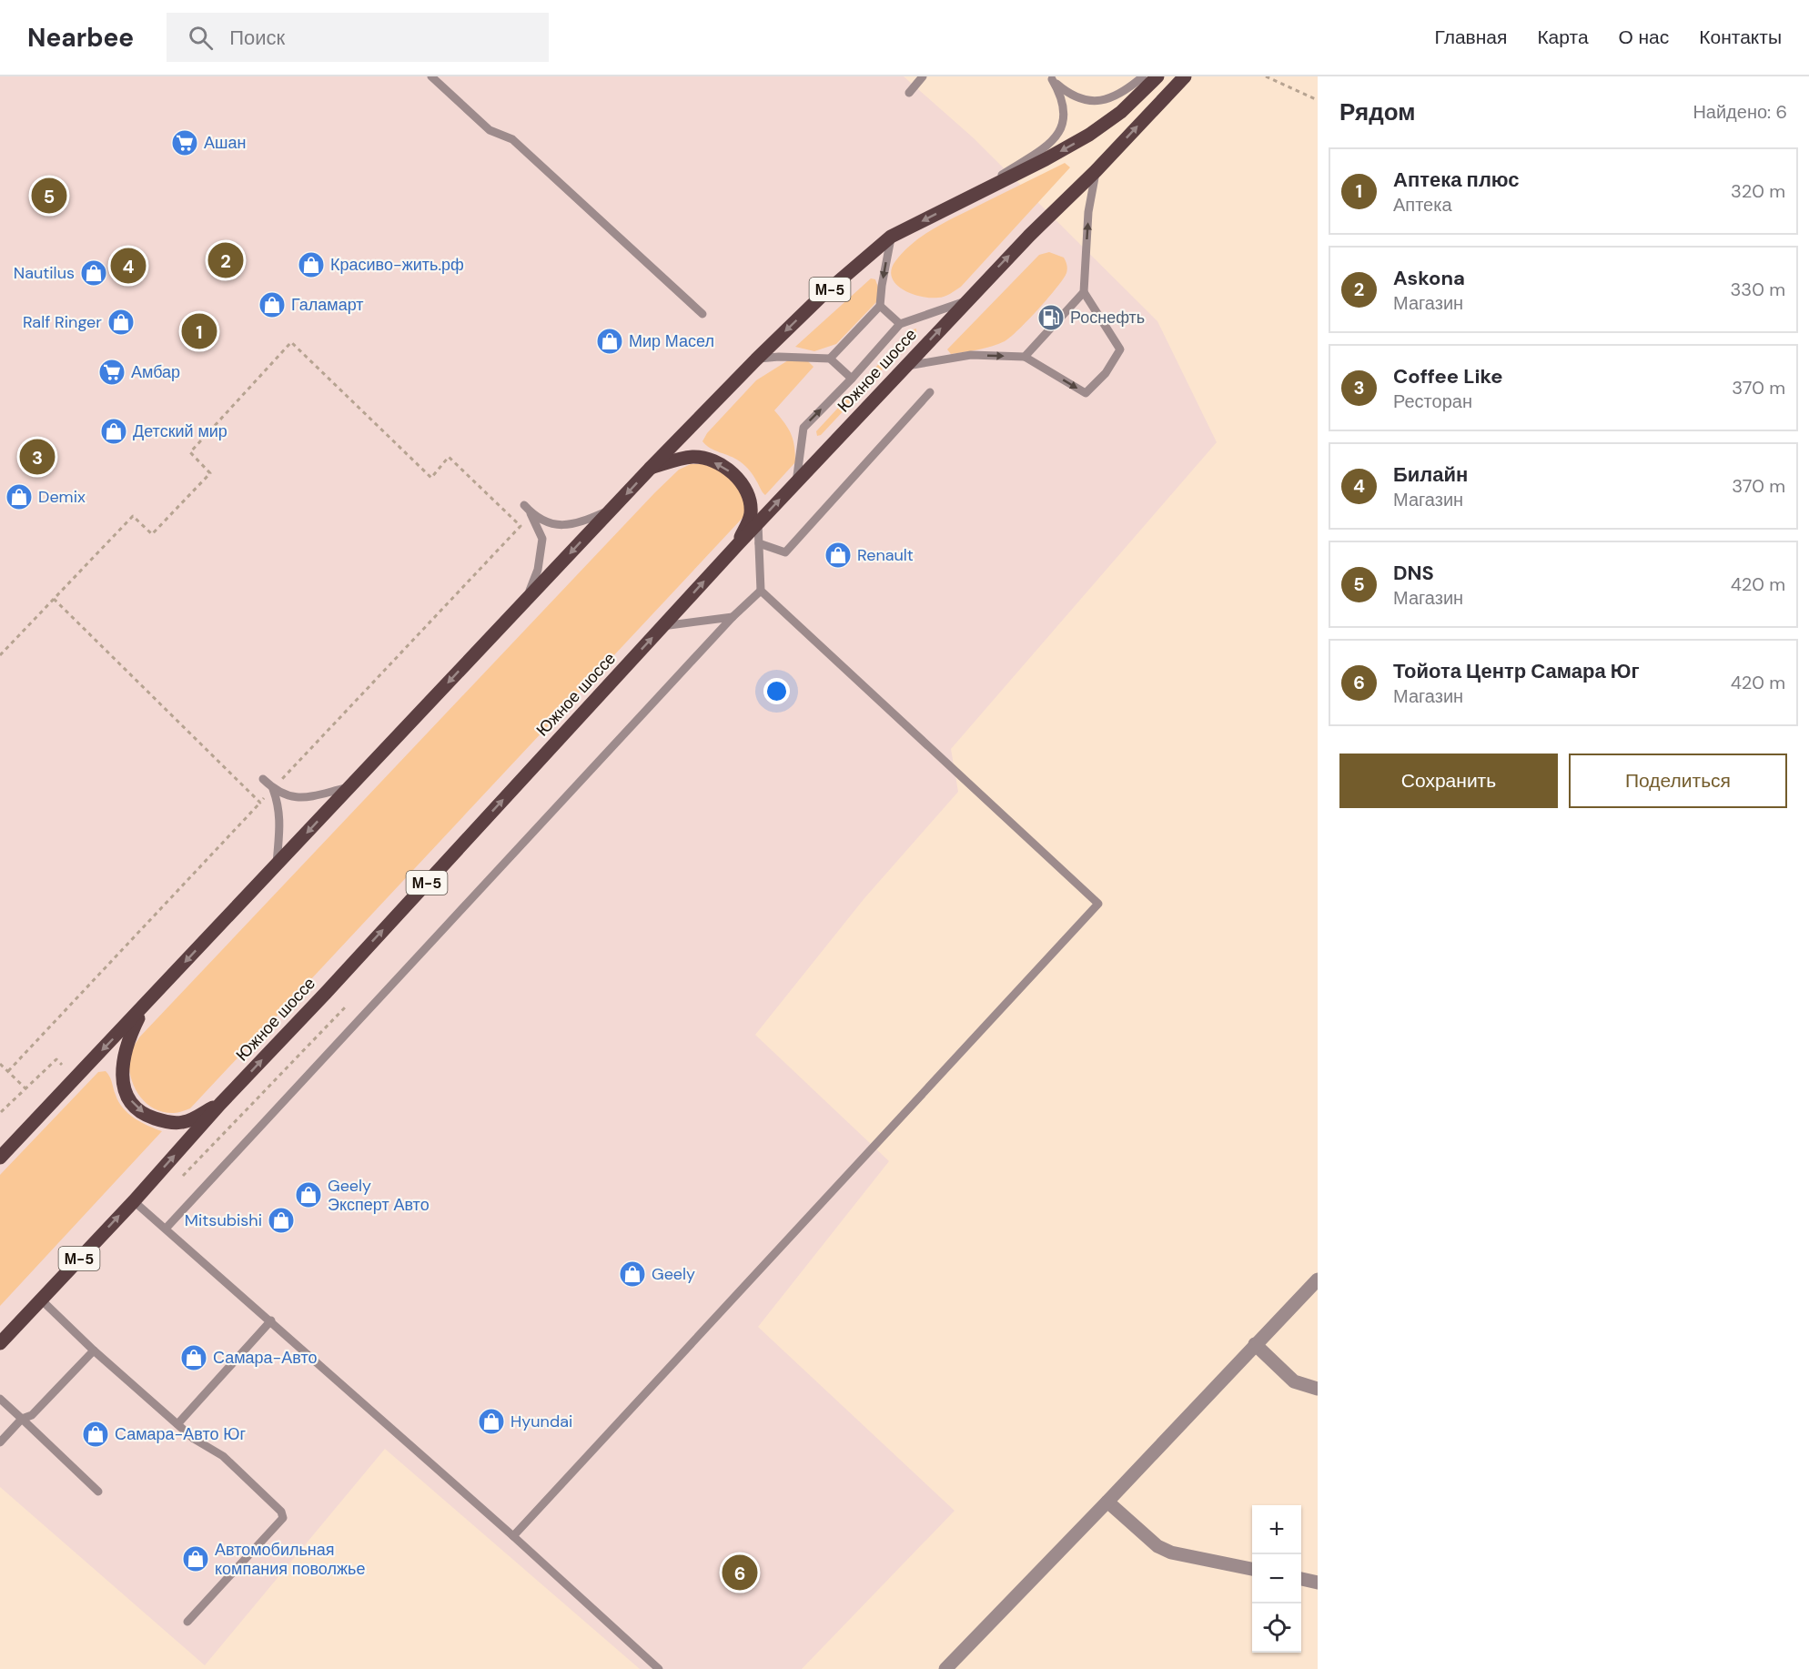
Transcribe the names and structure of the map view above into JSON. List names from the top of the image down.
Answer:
{
  "streets": {
    "main road": ["М-5", "Южное шоссе"]
  },
  "places": {
    "supermarket": ["Ашан", "Амбар"],
    "shop": [
      "Красиво-жить.рф",
      "Nautilus",
      "Галамарт",
      "Ralf Ringer",
      "Мир Масел",
      "Детский мир",
      "Demix",
      "Renault",
      "Geely Эксперт Авто",
      "Mitsubishi",
      "Geely",
      "Самара-Авто",
      "Hyundai",
      "Самара-Авто Юг",
      "Автомобильная компания поволжье"
    ],
    "fuel station": ["Роснефть"]
  },
  "page": {
    "header": "Nearbee",
    "search": "Поиск",
    "nav": [
      "Главная",
      "Карта",
      "О нас",
      "Контакты"
    ],
    "heading": ["Рядом", "Найдено: 6"],
    "list": [
      {
        "mark": "1",
        "name": "Аптека плюс",
        "note": "Аптека",
        "value": "320 m"
      },
      {
        "mark": "2",
        "name": "Askona",
        "note": "Магазин",
        "value": "330 m"
      },
      {
        "mark": "3",
        "name": "Coffee Like",
        "note": "Ресторан",
        "value": "370 m"
      },
      {
        "mark": "4",
        "name": "Билайн",
        "note": "Магазин",
        "value": "370 m"
      },
      {
        "mark": "5",
        "name": "DNS",
        "note": "Магазин",
        "value": "420 m"
      },
      {
        "mark": "6",
        "name": "Тойота Центр Самара Юг",
        "note": "Магазин",
        "value": "420 m"
      }
    ],
    "pins": [
      "5",
      "2",
      "4",
      "1",
      "3",
      "6"
    ],
    "buttons": ["Сохранить", "Поделиться"],
    "map_buttons": ["+", "−"]
  }
}
